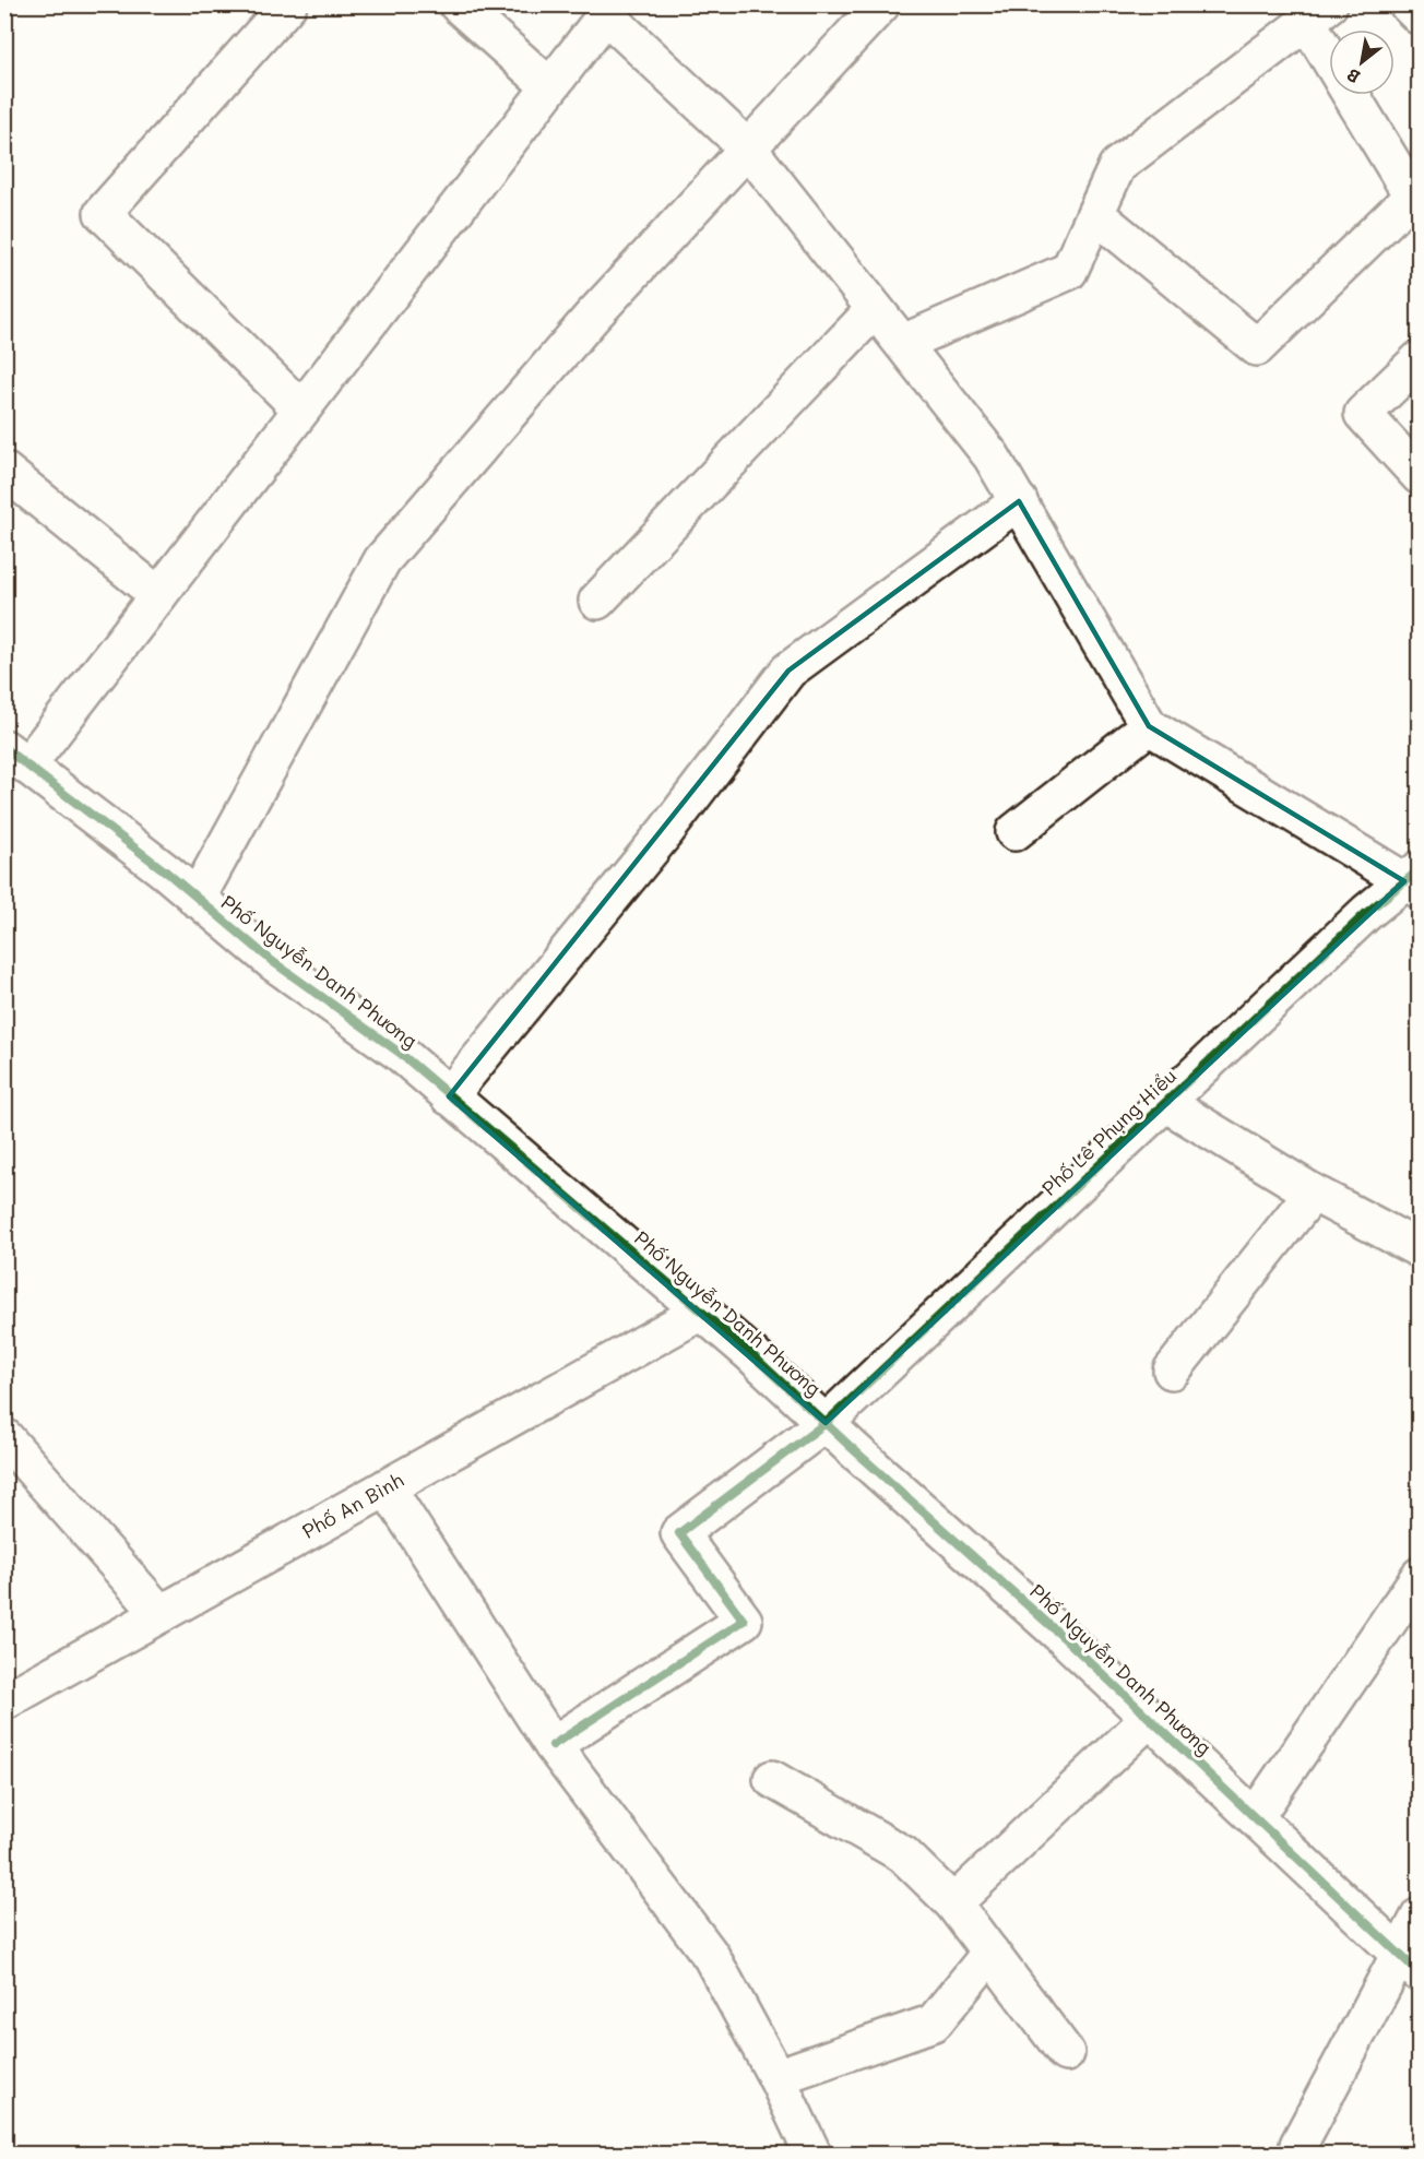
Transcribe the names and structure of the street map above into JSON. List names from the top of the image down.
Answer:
{
  "streets": {
    "street": ["Phố Nguyễn Danh Phương", "Phố Lê Phụng Hiểu", "Phố An Bình"]
  },
  "crossings": [
    ["Phố Nguyễn Danh Phương", "Phố Lê Phụng Hiểu"],
    ["Phố Nguyễn Danh Phương", "Phố An Bình"]
  ],
  "north": "bottom left"
}
